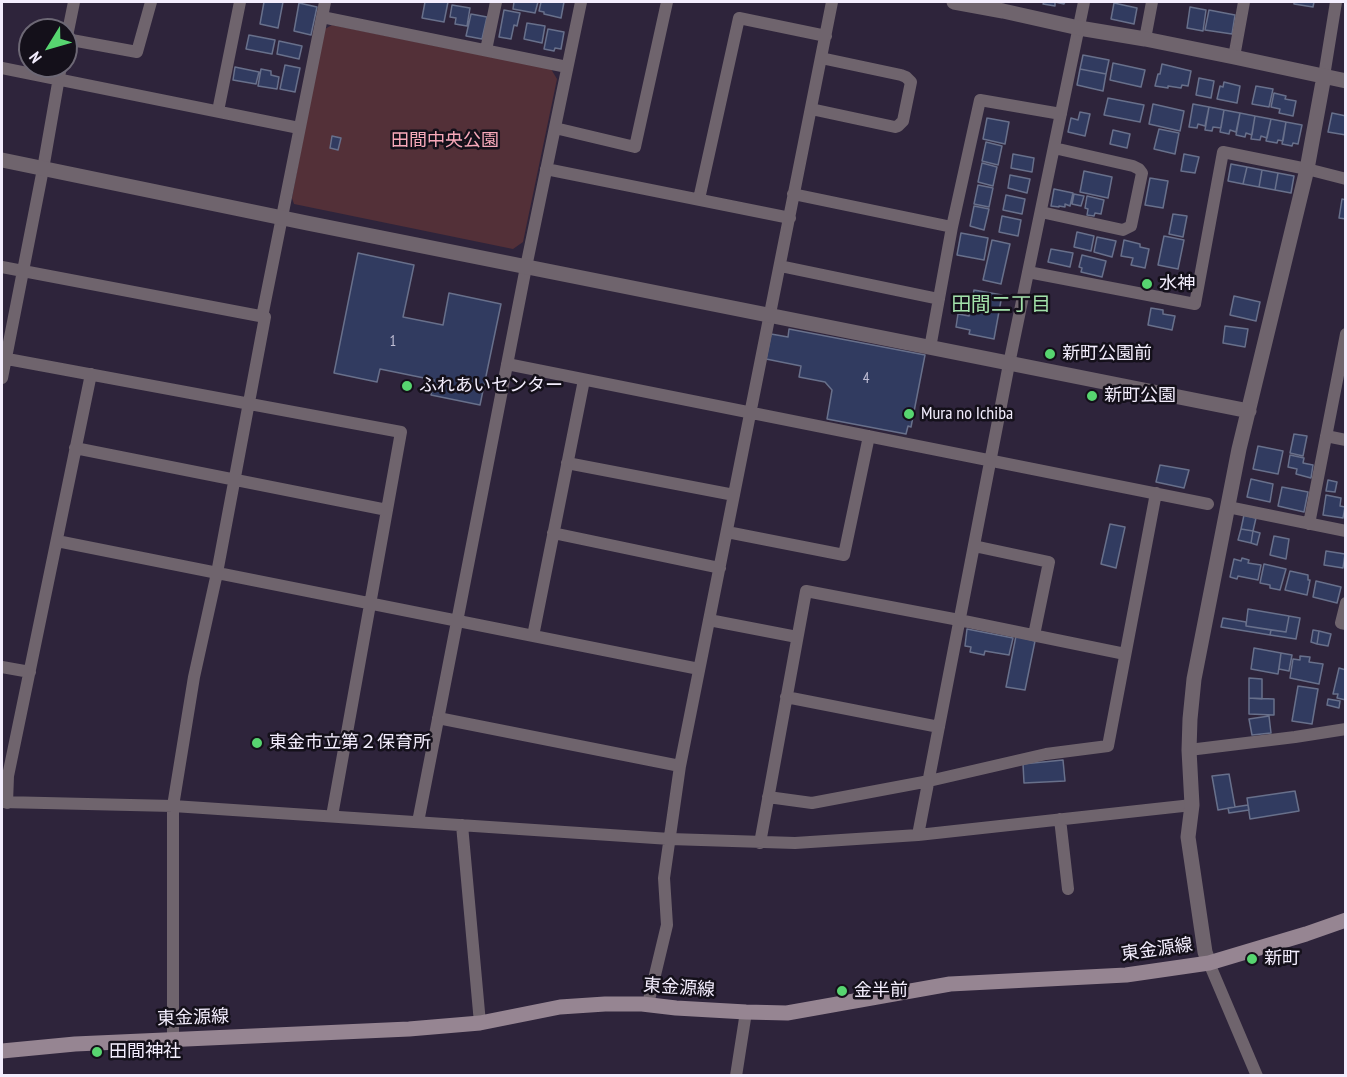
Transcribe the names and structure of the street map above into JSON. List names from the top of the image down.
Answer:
{
  "streets": {
    "main road": ["東金源線"]
  },
  "districts": ["田間二丁目"],
  "parks": ["田間中央公園"],
  "places": [
    "水神",
    "新町公園前",
    "ふれあいセンター",
    "新町公園",
    "Mura no Ichiba",
    "東金市立第２保育所",
    "新町",
    "金半前",
    "田間神社"
  ],
  "house_numbers": ["1", "4"],
  "north": "bottom left"
}
